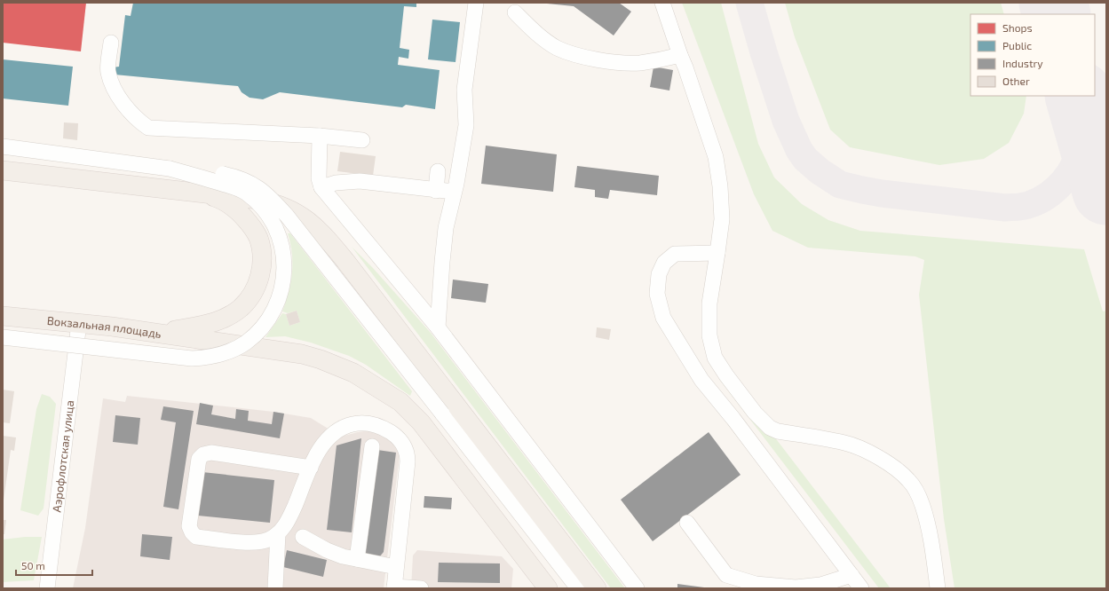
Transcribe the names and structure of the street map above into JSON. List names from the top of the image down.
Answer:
{
  "streets": {
    "main road": ["Вокзальная площадь"],
    "street": ["Аэрофлотская улица"]
  },
  "crossings": [
    ["Вокзальная площадь", "Аэрофлотская улица"]
  ],
  "legend": [
    "Shops",
    "Public",
    "Industry",
    "Other"
  ],
  "scale_bar": "50 m"
}
